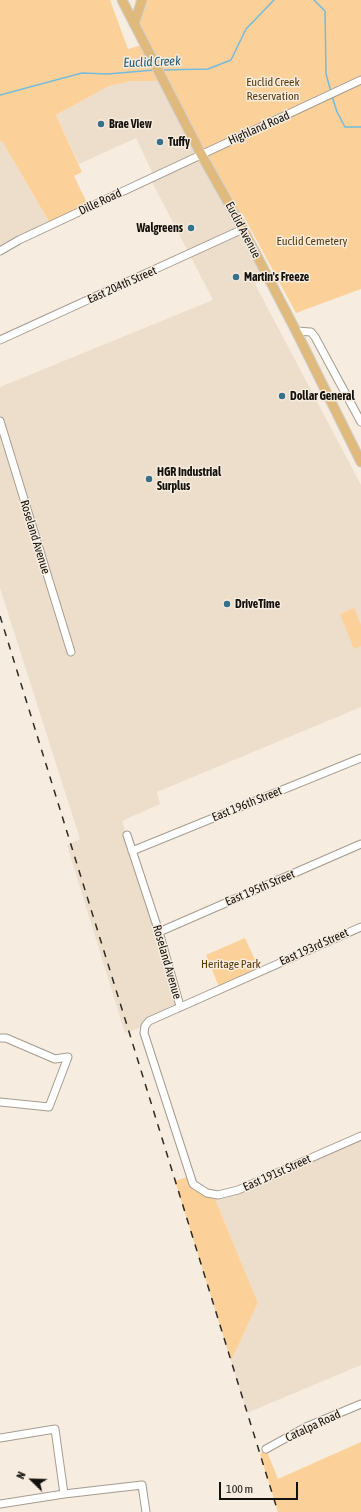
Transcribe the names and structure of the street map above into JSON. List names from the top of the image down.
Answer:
{
  "streets": {
    "main road": ["Euclid Avenue"],
    "street": [
      "Highland Road",
      "Dille Road",
      "East 204th Street",
      "Roseland Avenue",
      "East 196th Street",
      "East 195th Street",
      "East 193rd Street",
      "East 191st Street",
      "Catalpa Road"
    ]
  },
  "crossings": [
    ["Highland Road", "Dille Road"],
    ["Highland Road", "Euclid Avenue"],
    ["Dille Road", "Euclid Avenue"],
    ["Euclid Avenue", "East 204th Street"],
    ["Roseland Avenue", "East 196th Street"],
    ["Roseland Avenue", "East 195th Street"],
    ["Roseland Avenue", "East 193rd Street"],
    ["Roseland Avenue", "East 191st Street"]
  ],
  "water": ["Euclid Creek"],
  "parks": ["Euclid Creek Reservation", "Euclid Cemetery", "Heritage Park"],
  "places": [
    "Brae View",
    "Tuffy",
    "Walgreens",
    "Martin's Freeze",
    "Dollar General",
    "HGR Industrial Surplus",
    "DriveTime"
  ],
  "scale_bar": "100 m",
  "north": "top left"
}
